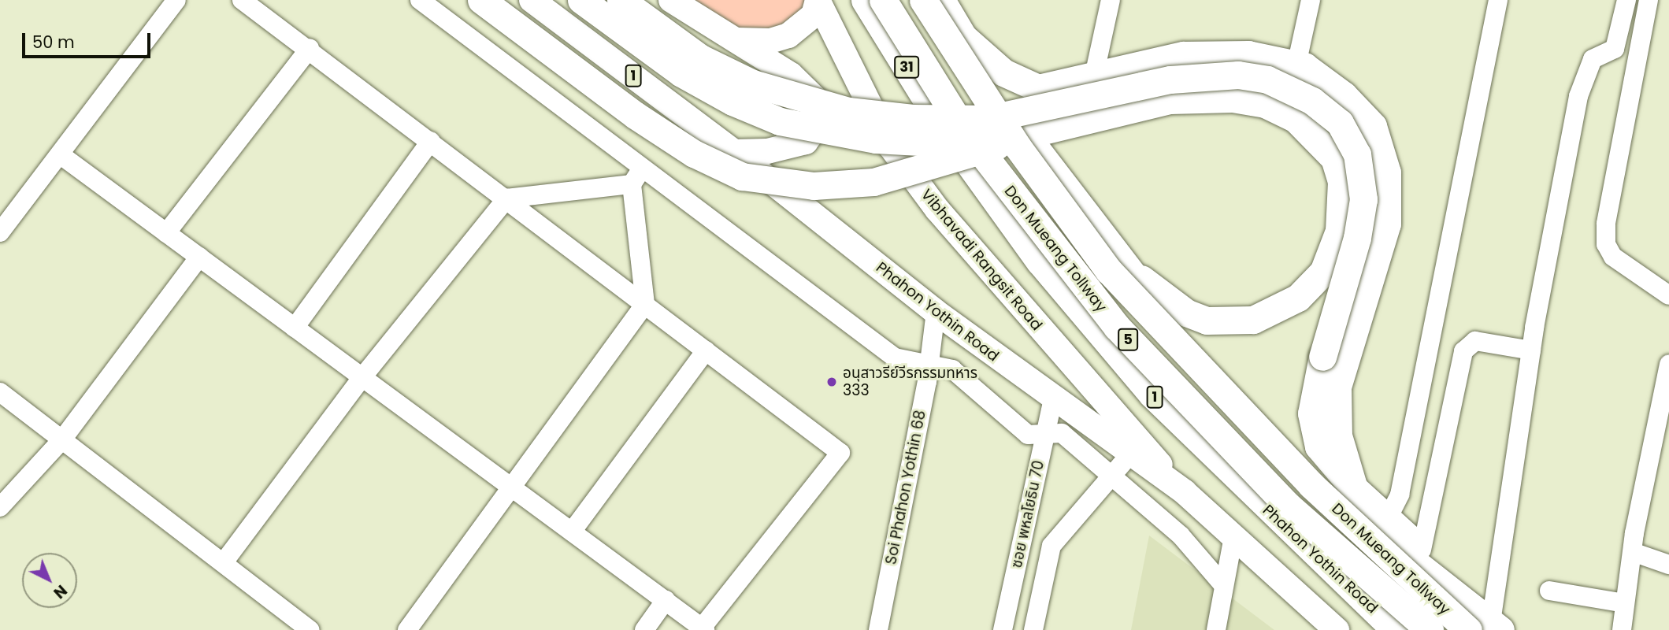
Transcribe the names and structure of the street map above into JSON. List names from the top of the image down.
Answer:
{
  "streets": {
    "highway": [
      "31",
      "1",
      "Don Mueang Tollway",
      "Phahon Yothin Road",
      "5"
    ],
    "main road": ["Vibhavadi Rangsit Road"],
    "street": ["Soi Phahon Yothin 68", "ซอย พหลโยธิน 70"]
  },
  "crossings": [
    ["31", "Phahon Yothin Road"],
    ["Vibhavadi Rangsit Road", "Phahon Yothin Road"],
    ["Phahon Yothin Road", "Soi Phahon Yothin 68"],
    ["Phahon Yothin Road", "ซอย พหลโยธิน 70"]
  ],
  "places": ["อนุสาวรีย์วีรกรรมทหาร 333"],
  "scale_bar": "50 m",
  "north": "bottom right"
}
